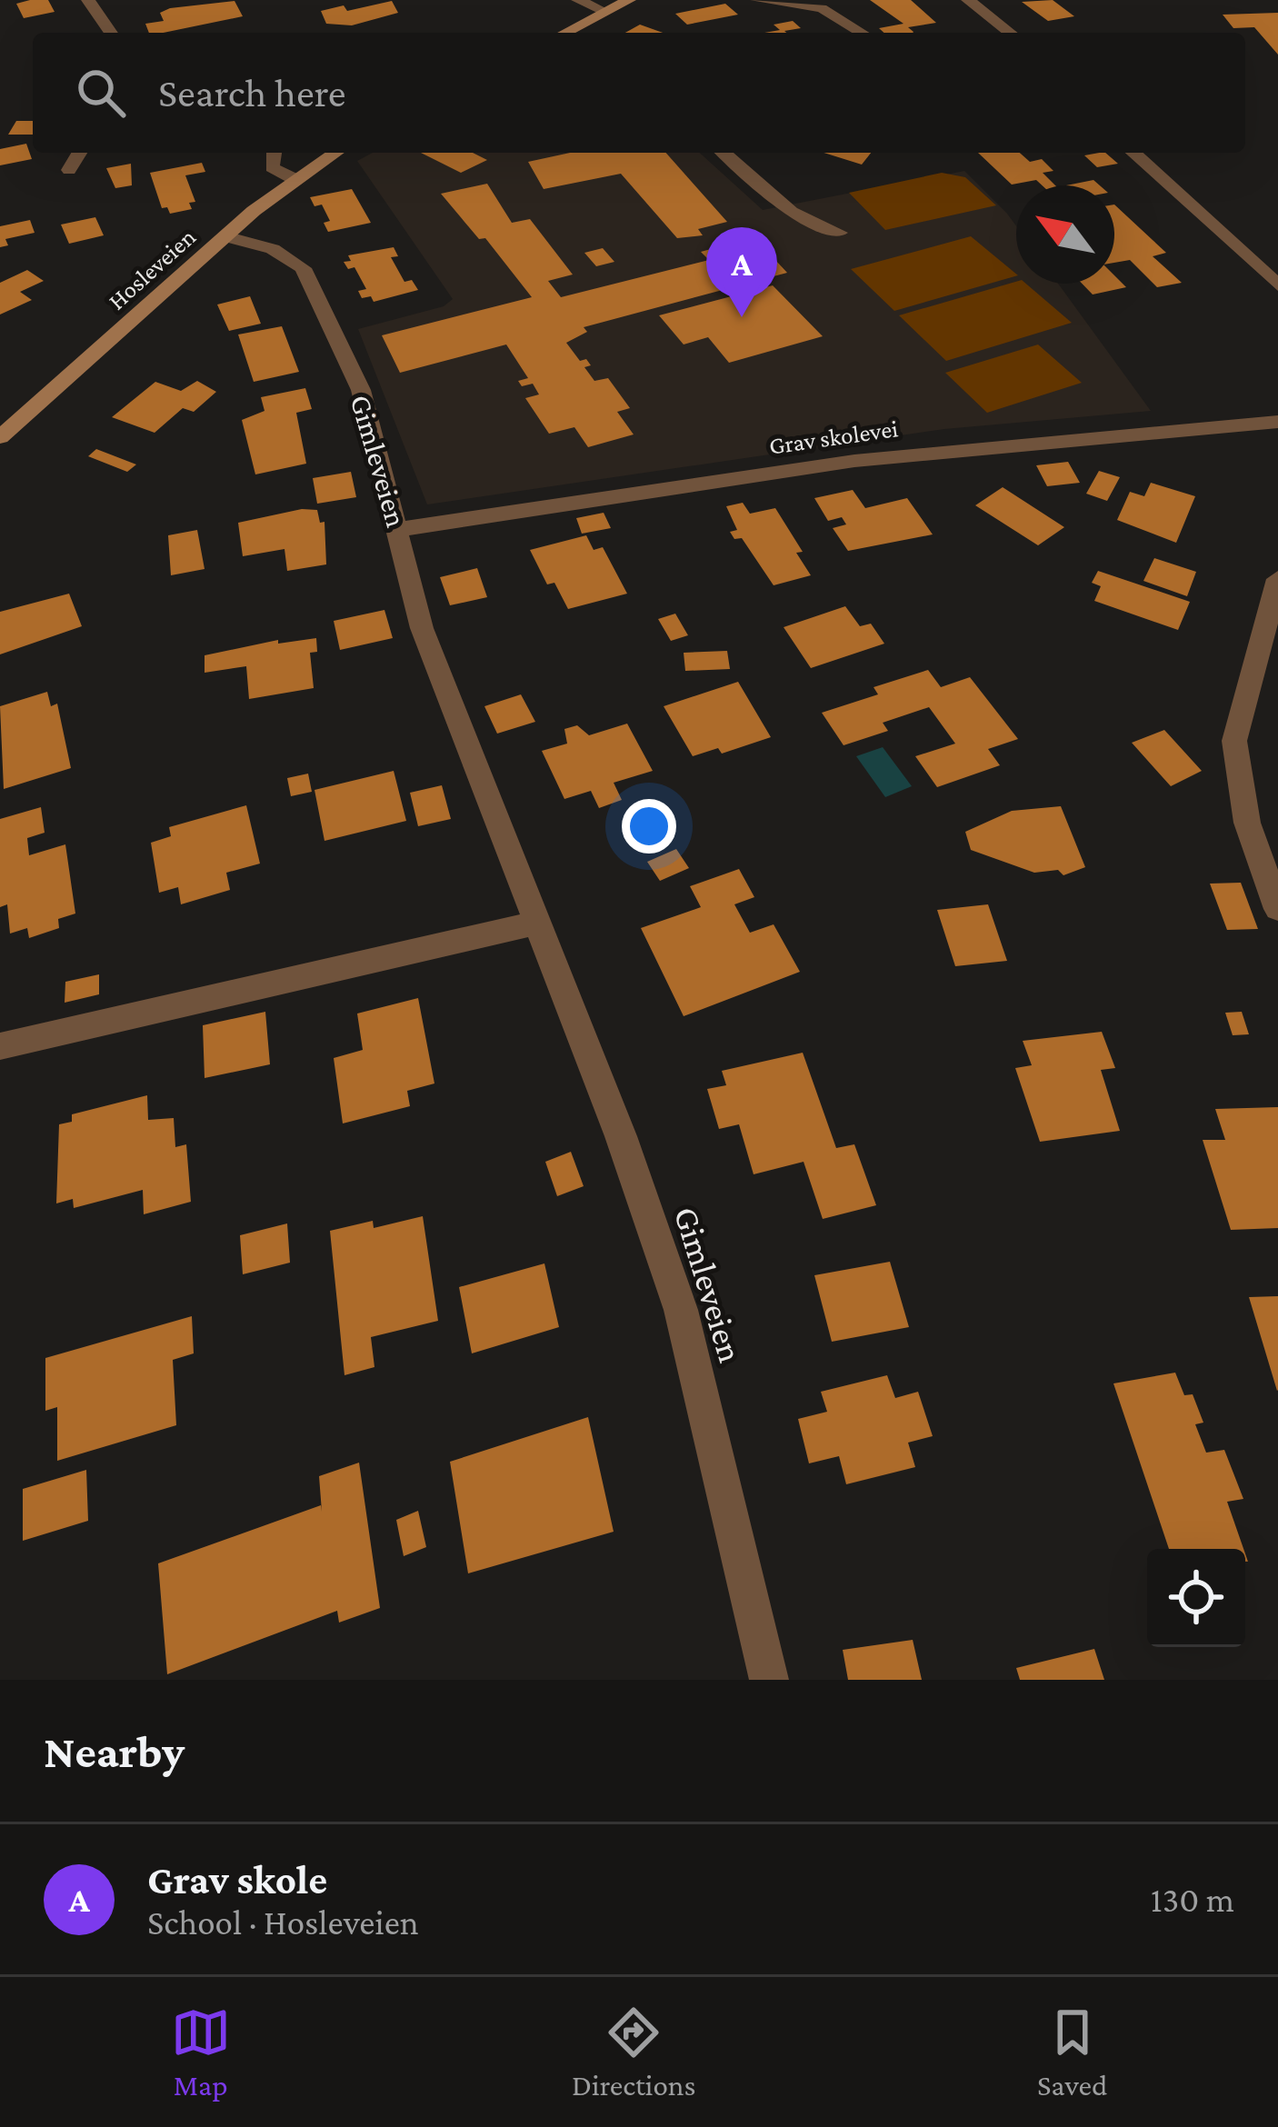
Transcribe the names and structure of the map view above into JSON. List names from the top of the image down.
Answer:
{
  "streets": {
    "main road": ["Hosleveien"],
    "street": ["Grav skolevei", "Gimleveien"]
  },
  "crossings": [
    ["Hosleveien", "Gimleveien"],
    ["Grav skolevei", "Gimleveien"]
  ],
  "north": "top left",
  "page": {
    "search": "Search here",
    "pins": "A",
    "heading": "Nearby",
    "list": [
      {
        "mark": "A",
        "name": "Grav skole",
        "note": "School · Hosleveien",
        "value": "130 m"
      }
    ],
    "nav": ["Map", "Directions", "Saved"]
  }
}
